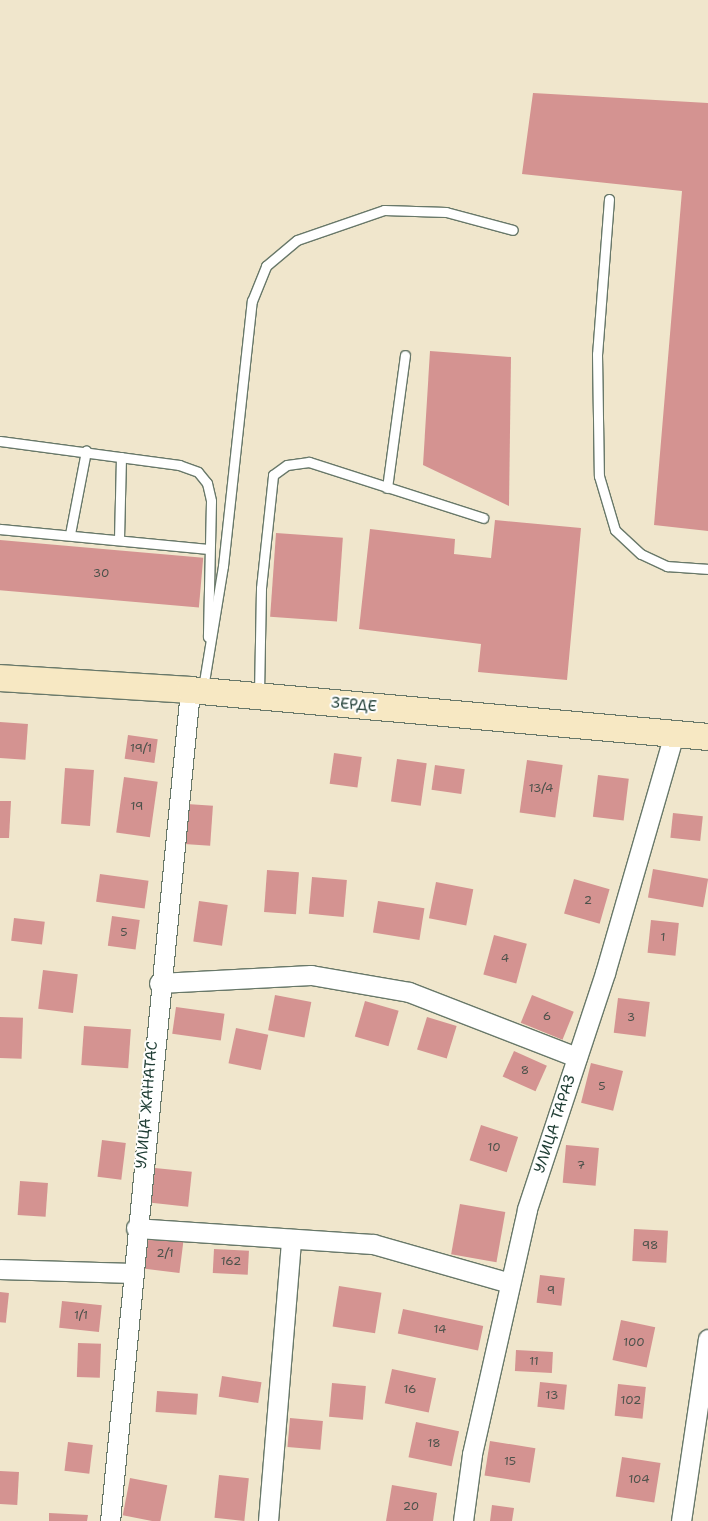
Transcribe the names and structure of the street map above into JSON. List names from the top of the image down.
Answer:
{
  "streets": {
    "street": ["ЗЕРДЕ", "УЛИЦА ЖАНАТАС", "УЛИЦА ТАРАЗ"]
  },
  "crossings": [
    ["ЗЕРДЕ", "УЛИЦА ЖАНАТАС"],
    ["ЗЕРДЕ", "УЛИЦА ТАРАЗ"]
  ],
  "house_numbers": [
    "30",
    "19/1",
    "13/4",
    "19",
    "2",
    "5",
    "1",
    "4",
    "6",
    "3",
    "8",
    "5",
    "10",
    "7",
    "98",
    "2/1",
    "162",
    "9",
    "1/1",
    "14",
    "100",
    "11",
    "16",
    "13",
    "102",
    "18",
    "15",
    "104",
    "20"
  ]
}
